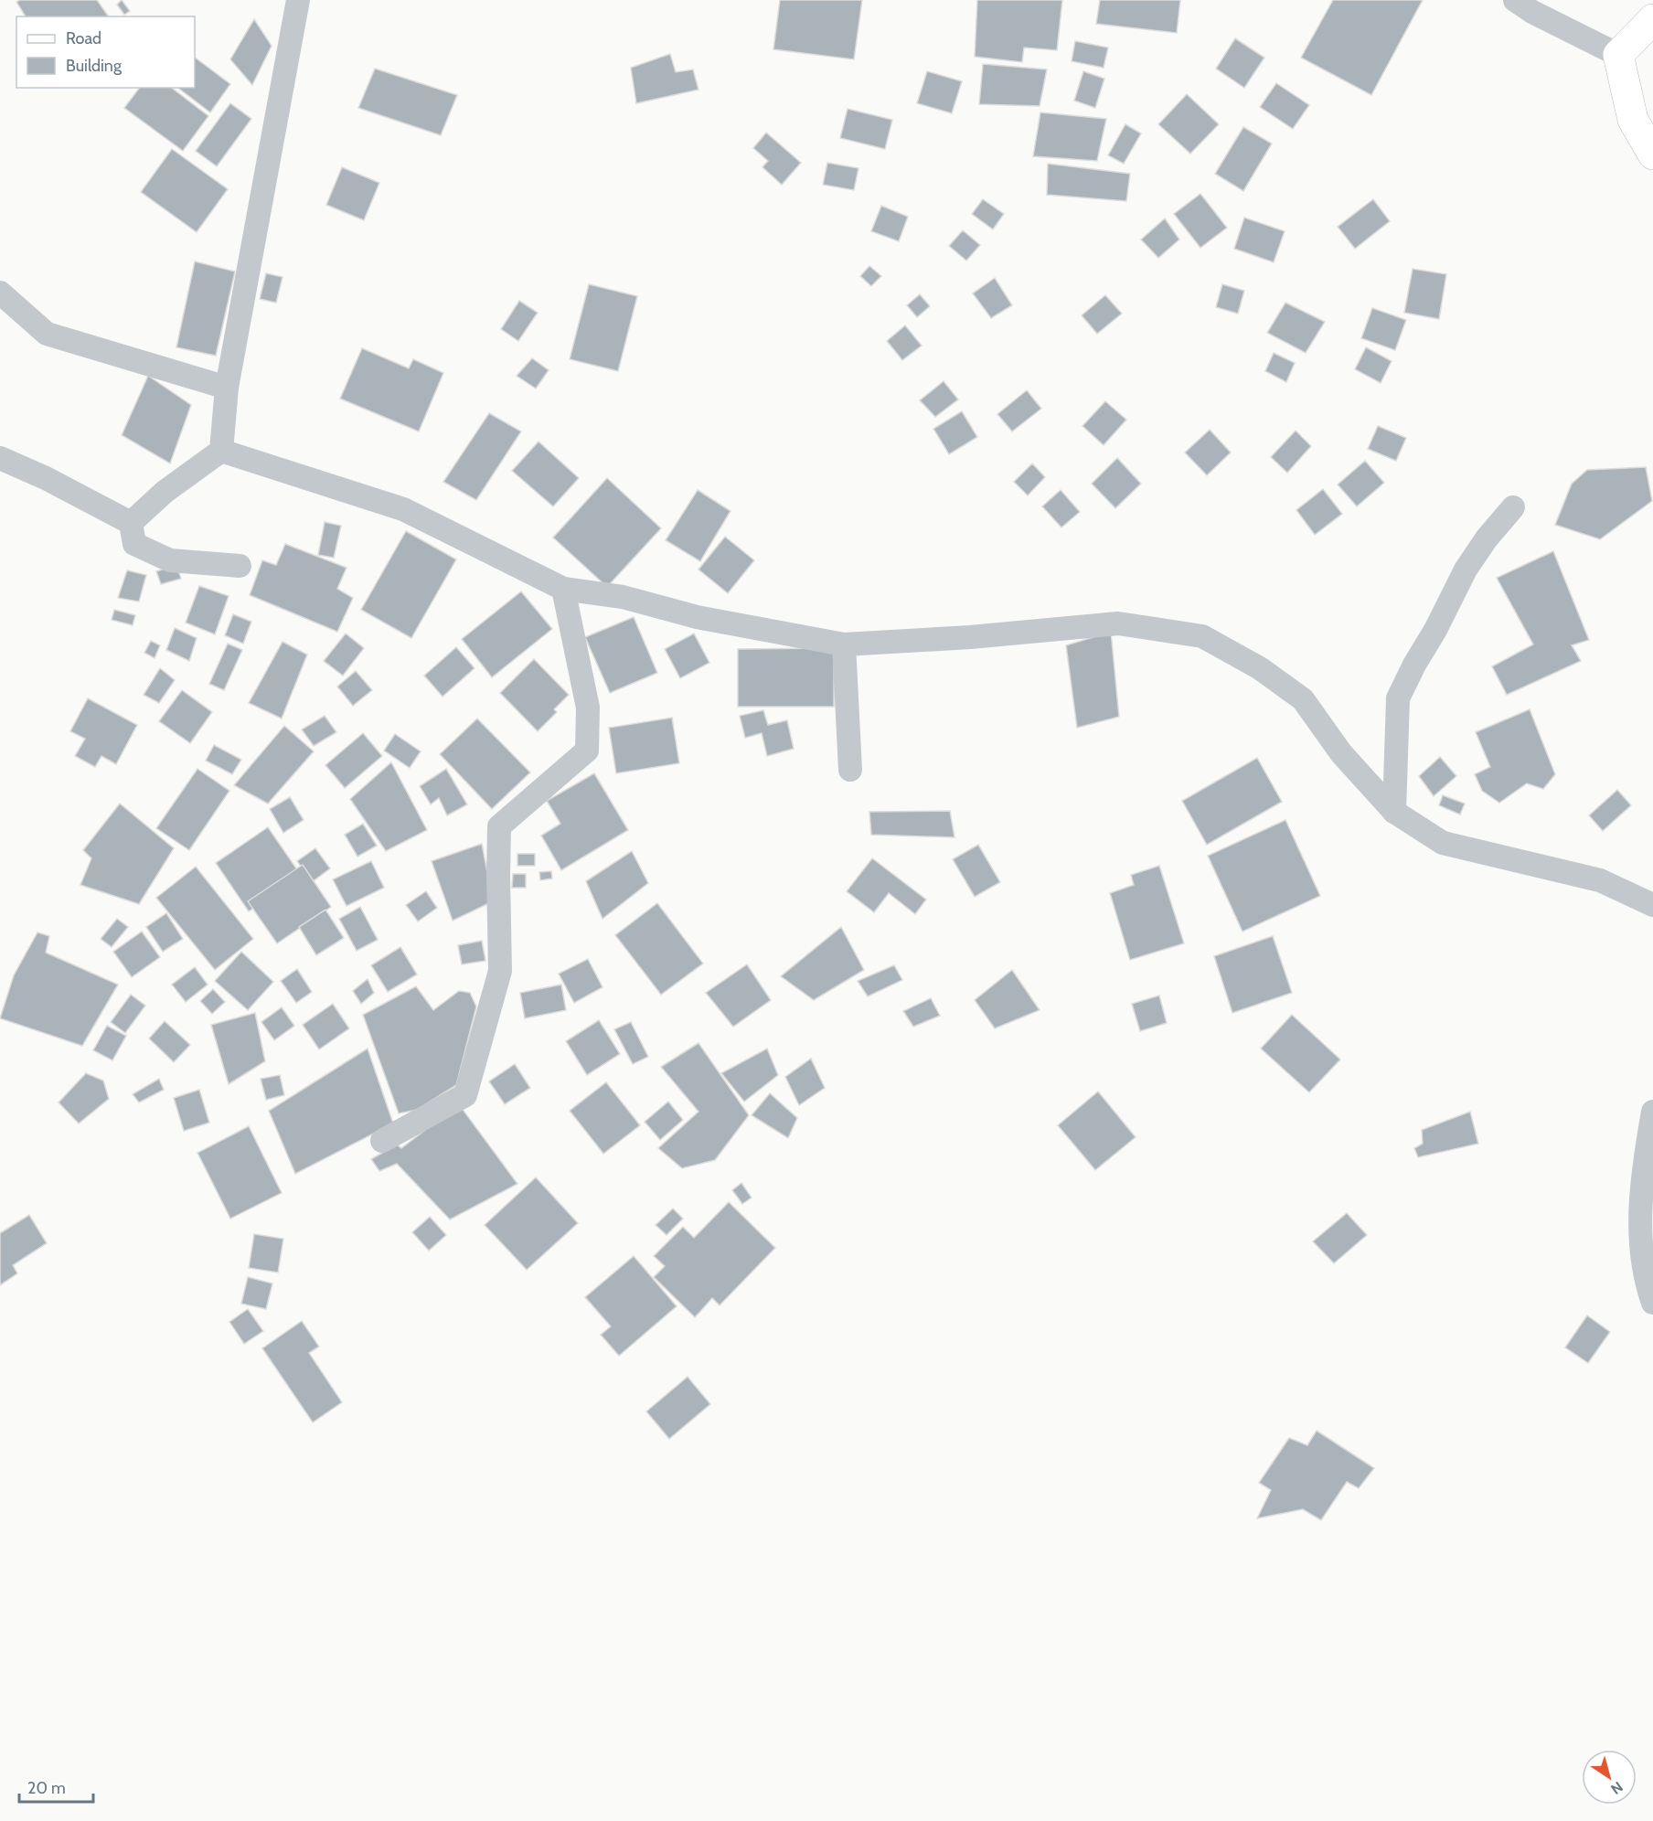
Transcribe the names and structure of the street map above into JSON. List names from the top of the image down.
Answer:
{
  "legend": ["Road", "Building"],
  "scale_bar": "20 m",
  "north": "bottom right"
}
